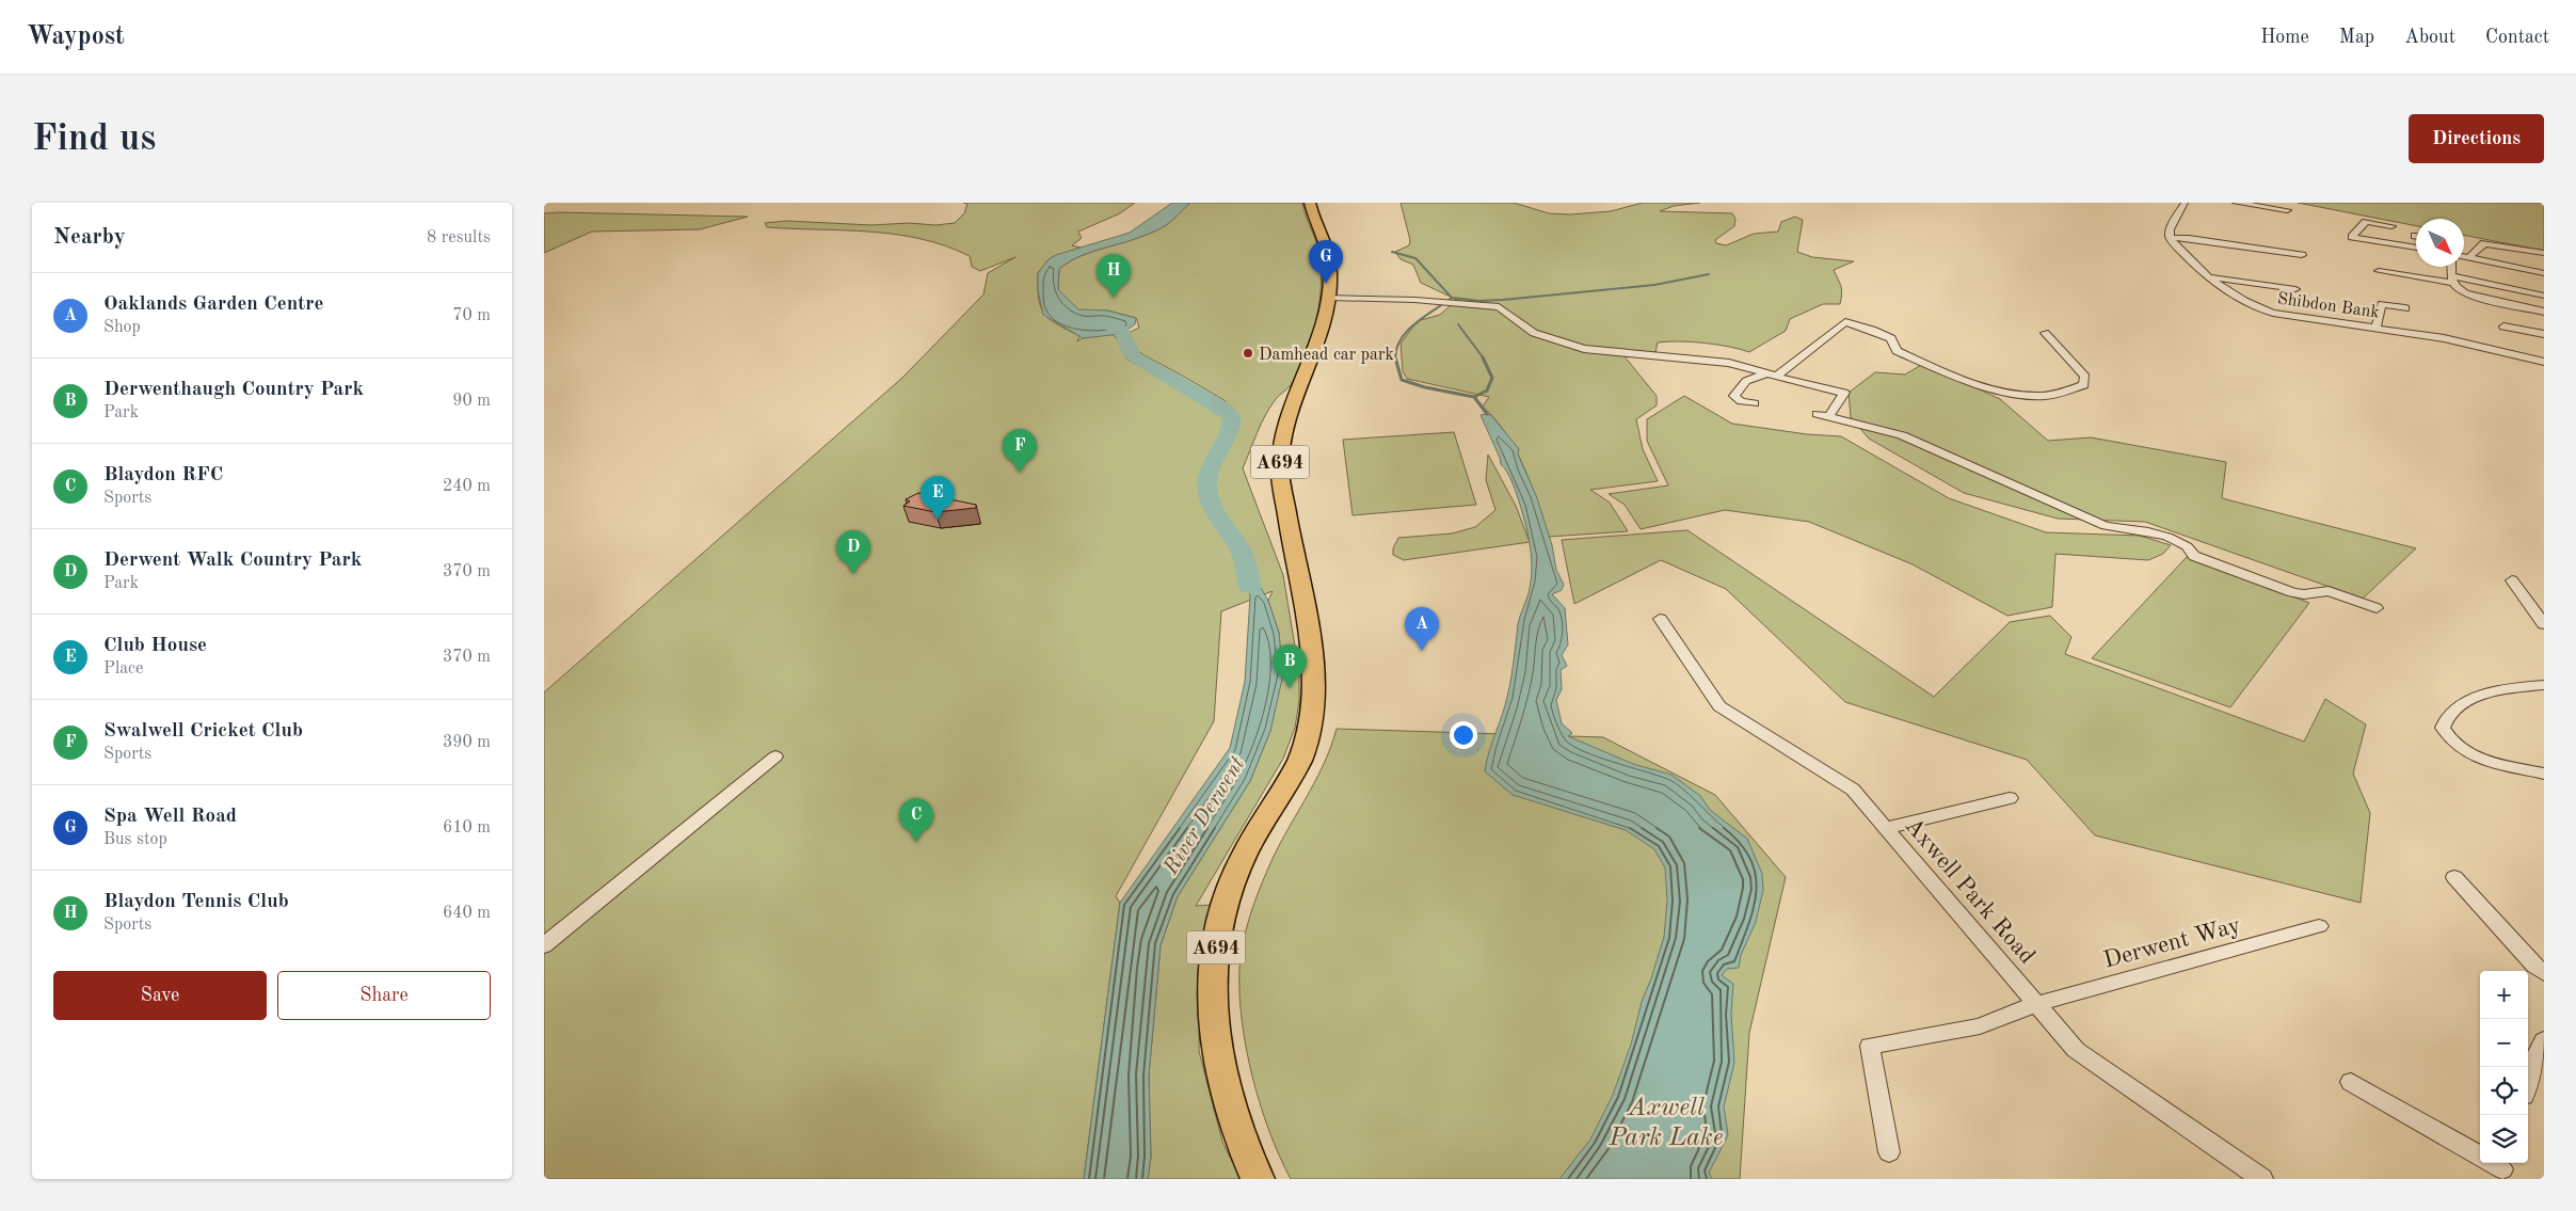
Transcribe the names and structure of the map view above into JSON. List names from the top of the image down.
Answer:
{
  "streets": {
    "main road": ["A694"],
    "street": ["Shibdon Bank", "Axwell Park Road", "Derwent Way"]
  },
  "crossings": [
    ["Axwell Park Road", "Derwent Way"]
  ],
  "water": ["River Derwent", "Axwell Park Lake"],
  "places": ["Damhead car park"],
  "north": "bottom right",
  "page": {
    "header": "Waypost",
    "nav": [
      "Home",
      "Map",
      "About",
      "Contact"
    ],
    "buttons": [
      "Directions",
      ["Save", "Share"]
    ],
    "title": "Find us",
    "heading": ["Nearby", "8 results"],
    "pins": [
      "G",
      "H",
      "F",
      "E",
      "D",
      "A",
      "B",
      "C"
    ],
    "list": [
      {
        "mark": "A",
        "name": "Oaklands Garden Centre",
        "note": "Shop",
        "value": "70 m"
      },
      {
        "mark": "B",
        "name": "Derwenthaugh Country Park",
        "note": "Park",
        "value": "90 m"
      },
      {
        "mark": "C",
        "name": "Blaydon RFC",
        "note": "Sports",
        "value": "240 m"
      },
      {
        "mark": "D",
        "name": "Derwent Walk Country Park",
        "note": "Park",
        "value": "370 m"
      },
      {
        "mark": "E",
        "name": "Club House",
        "note": "Place",
        "value": "370 m"
      },
      {
        "mark": "F",
        "name": "Swalwell Cricket Club",
        "note": "Sports",
        "value": "390 m"
      },
      {
        "mark": "G",
        "name": "Spa Well Road",
        "note": "Bus stop",
        "value": "610 m"
      },
      {
        "mark": "H",
        "name": "Blaydon Tennis Club",
        "note": "Sports",
        "value": "640 m"
      }
    ],
    "map_buttons": ["+", "−"]
  }
}
